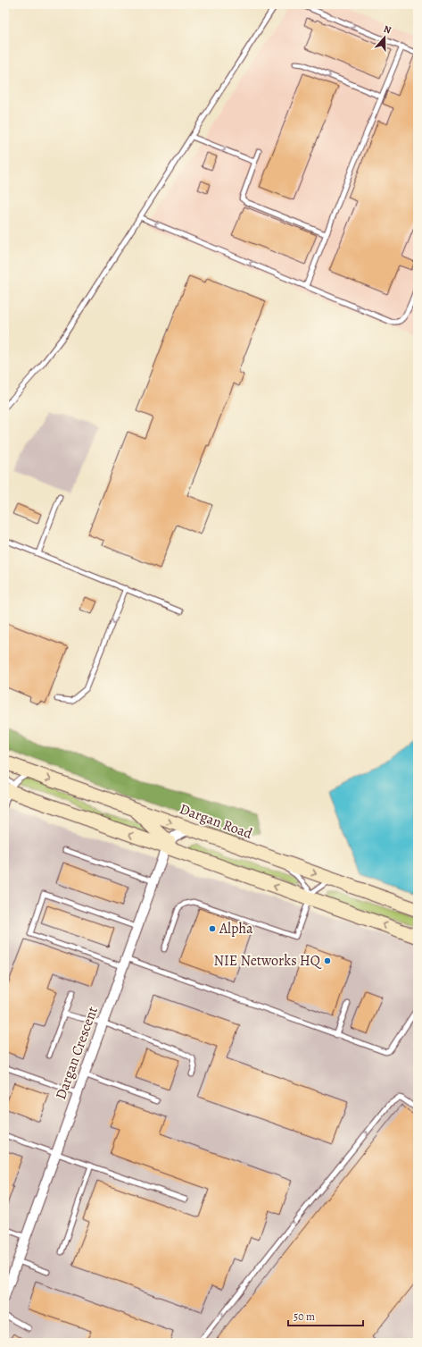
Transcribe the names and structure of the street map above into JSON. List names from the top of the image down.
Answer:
{
  "streets": {
    "street": ["Dargan Road", "Dargan Crescent"]
  },
  "places": ["Alpha", "NIE Networks HQ"],
  "scale_bar": "50 m",
  "north": "top"
}
